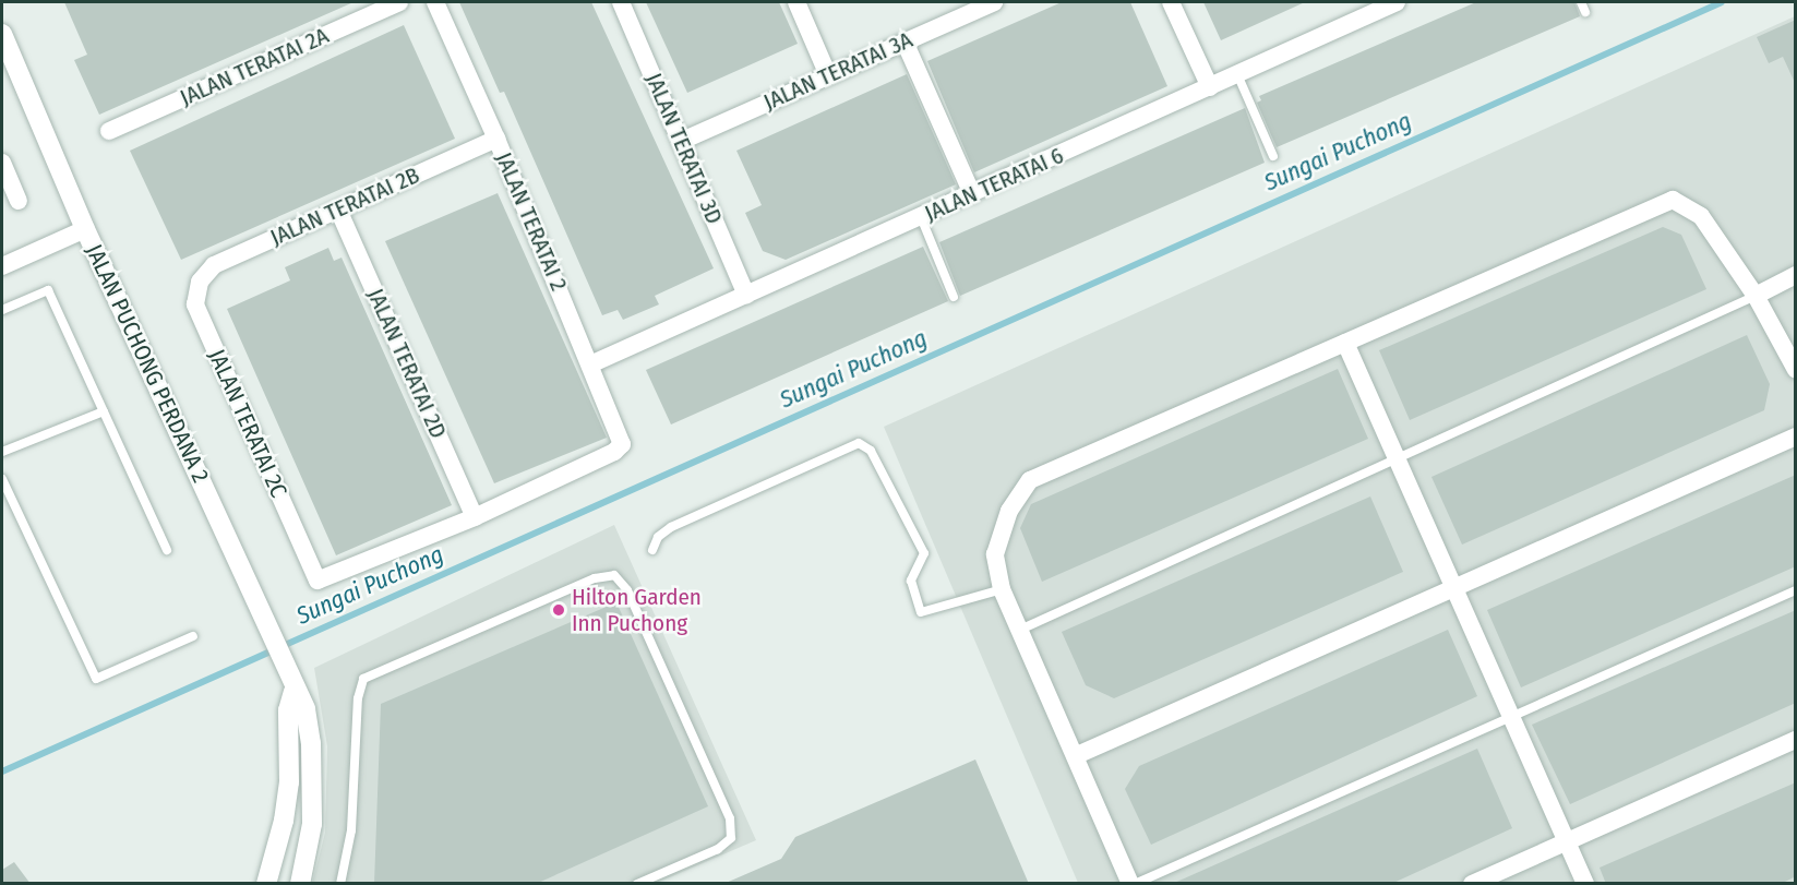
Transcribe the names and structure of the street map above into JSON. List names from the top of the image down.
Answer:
{
  "streets": {
    "street": [
      "JALAN TERATAI 2A",
      "JALAN TERATAI 3A",
      "JALAN TERATAI 3D",
      "JALAN TERATAI 6",
      "JALAN TERATAI 2B",
      "JALAN TERATAI 2",
      "JALAN PUCHONG PERDANA 2",
      "JALAN TERATAI 2D",
      "JALAN TERATAI 2C"
    ]
  },
  "crossings": [
    ["JALAN TERATAI 3A", "JALAN TERATAI 3D"],
    ["JALAN TERATAI 3D", "JALAN TERATAI 6"],
    ["JALAN TERATAI 6", "JALAN TERATAI 2"],
    ["JALAN TERATAI 2B", "JALAN TERATAI 2"],
    ["JALAN TERATAI 2B", "JALAN TERATAI 2D"],
    ["JALAN TERATAI 2B", "JALAN TERATAI 2C"],
    ["JALAN TERATAI 2", "JALAN TERATAI 2D"],
    ["JALAN TERATAI 2", "JALAN TERATAI 2C"],
    ["JALAN TERATAI 2D", "JALAN TERATAI 2C"]
  ],
  "water": ["Sungai Puchong"],
  "places": ["Hilton Garden Inn Puchong"]
}
